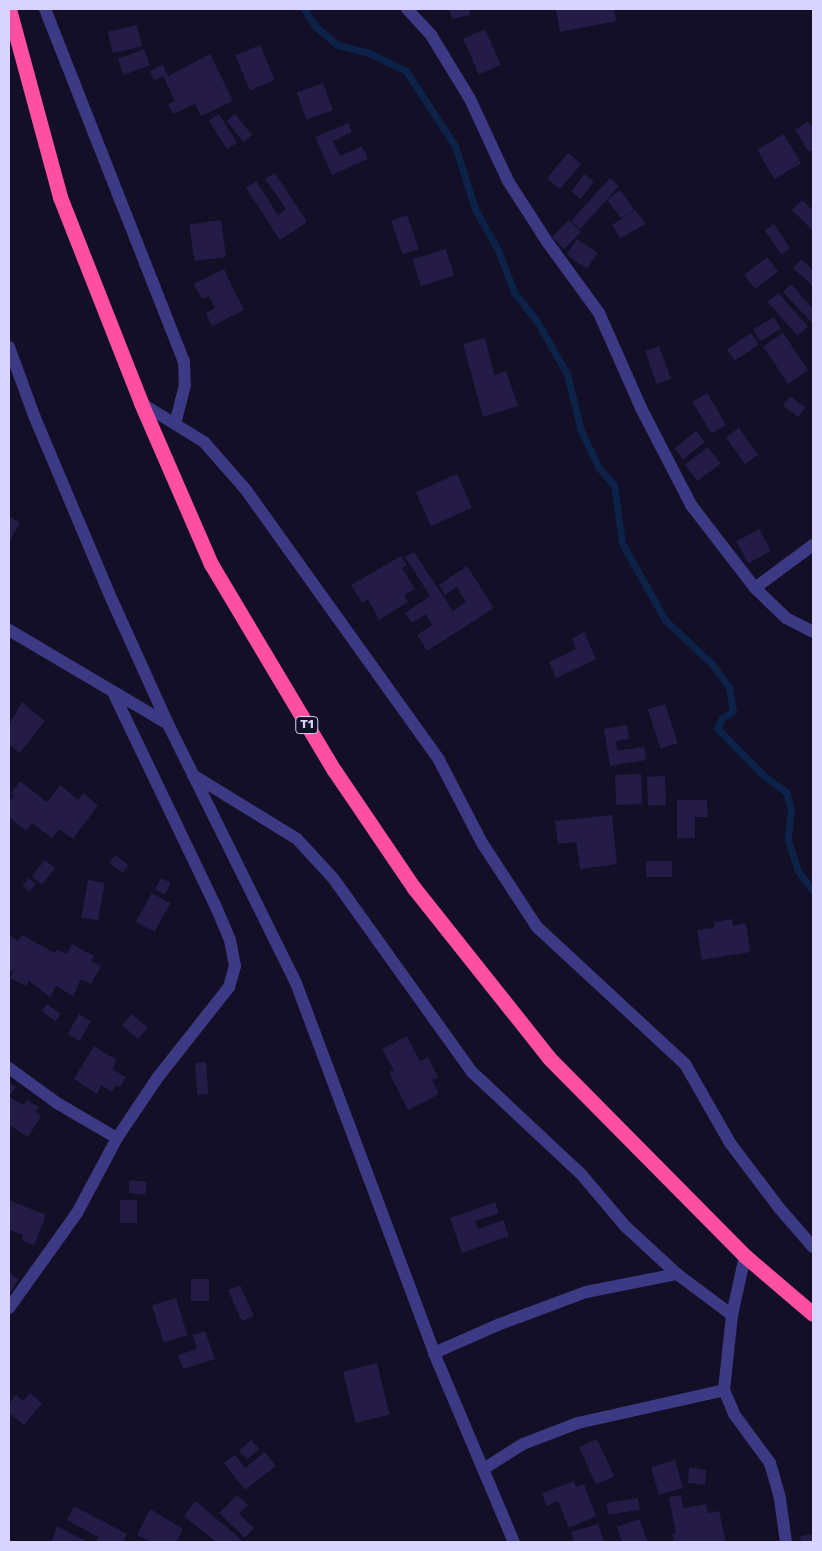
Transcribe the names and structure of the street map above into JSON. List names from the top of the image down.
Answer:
{
  "streets": {
    "highway": ["T1"]
  }
}
